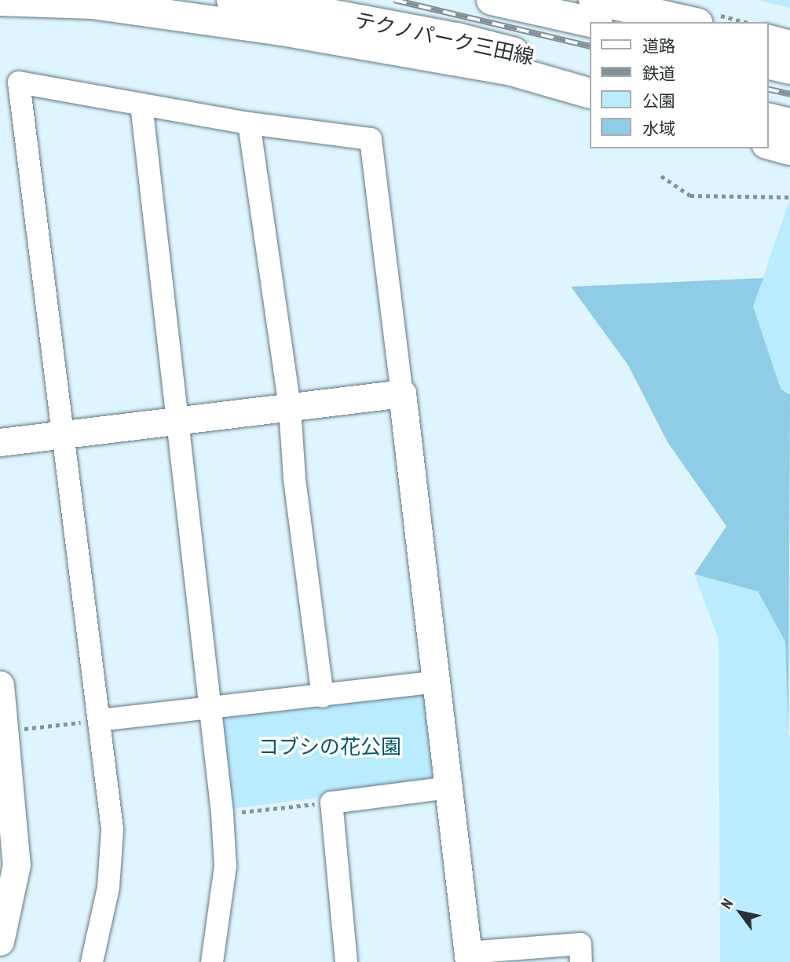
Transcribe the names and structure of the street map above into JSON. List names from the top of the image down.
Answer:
{
  "streets": {
    "main road": ["テクノパーク三田線"]
  },
  "parks": ["コブシの花公園"],
  "legend": [
    "道路",
    "鉄道",
    "公園",
    "水域"
  ],
  "north": "top left"
}
